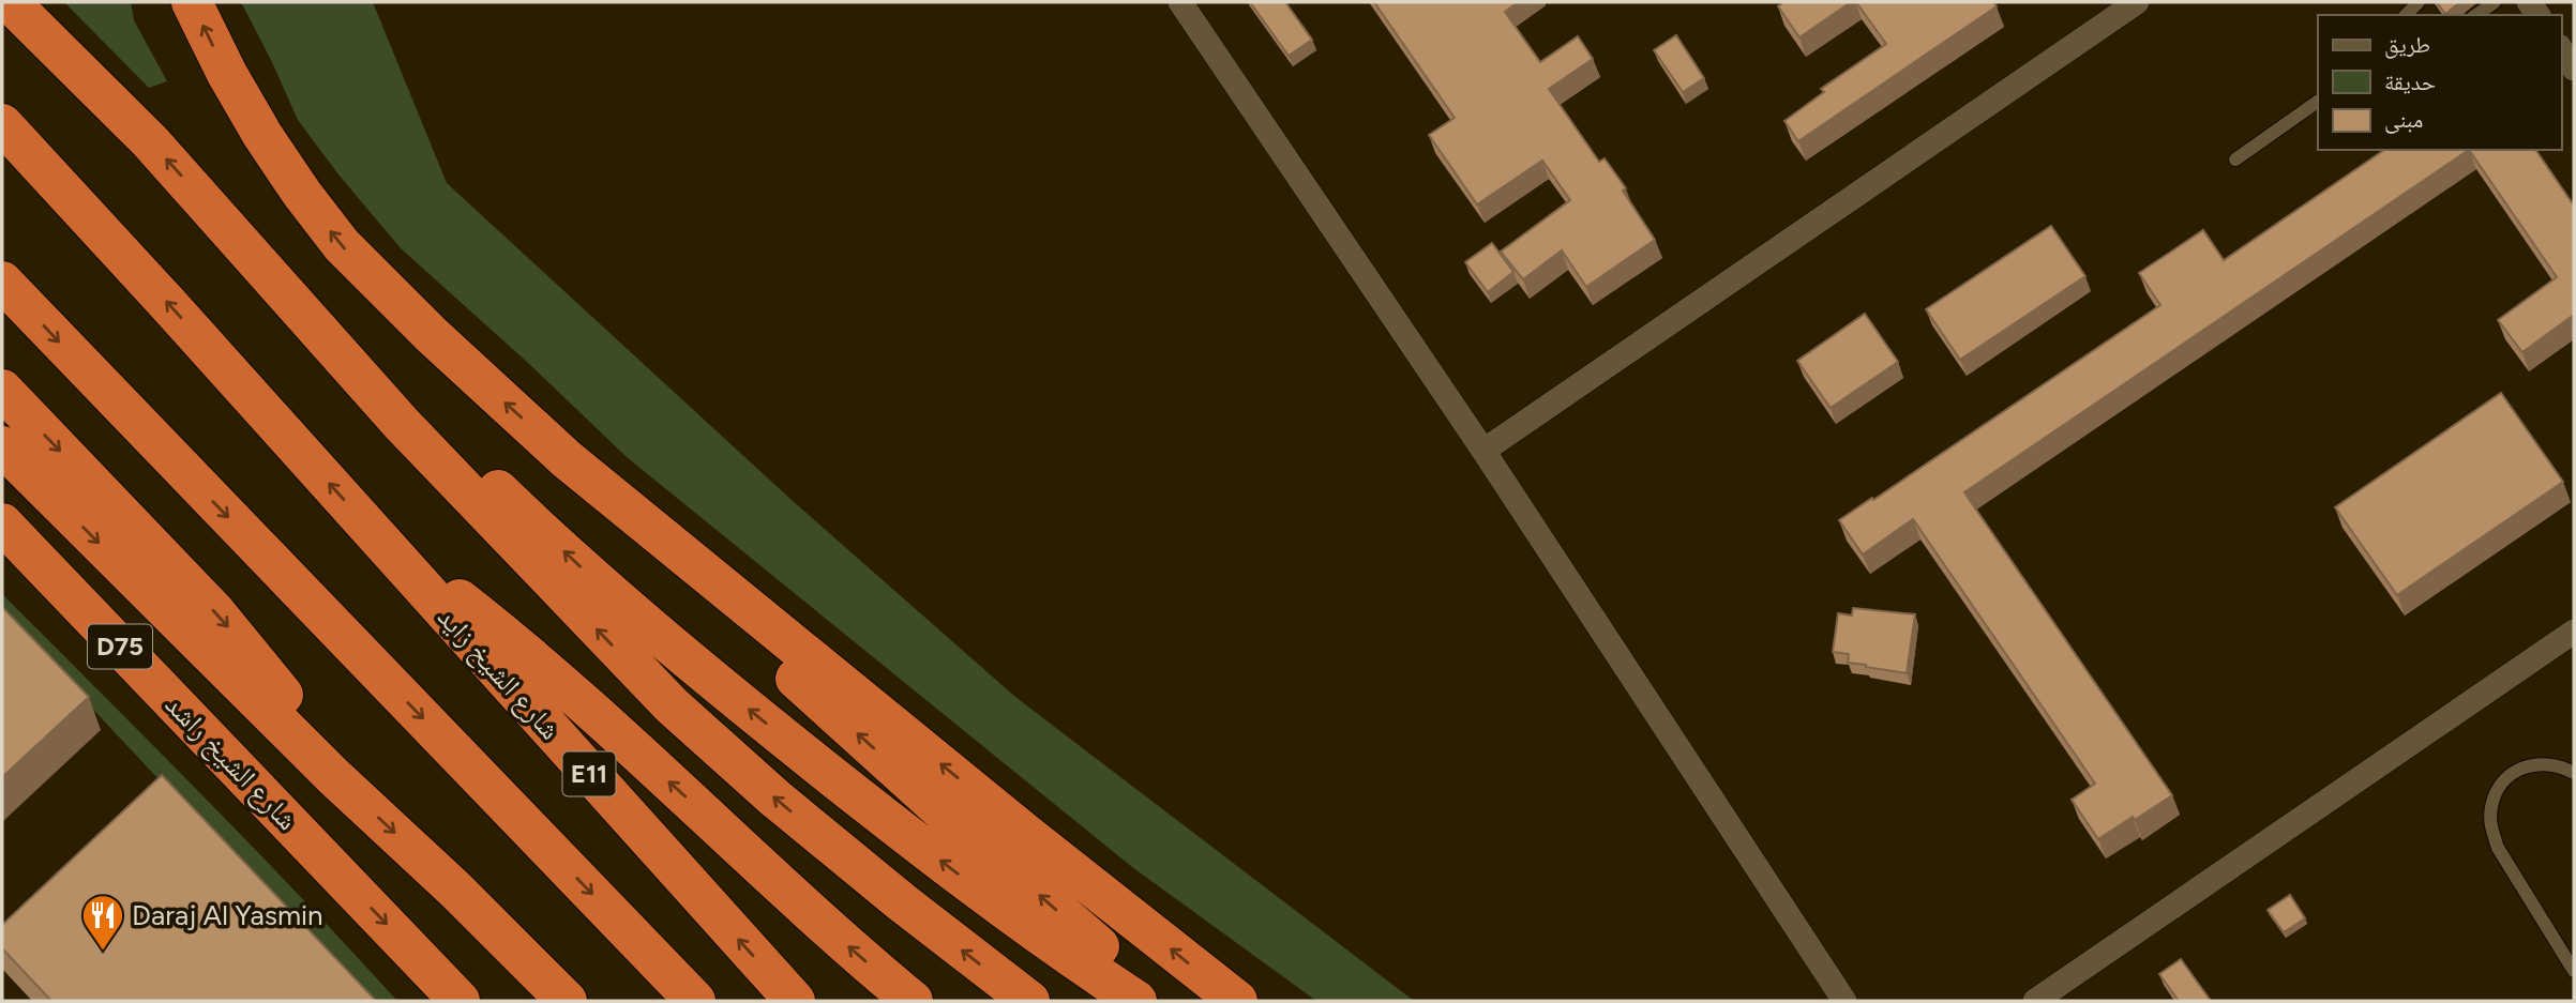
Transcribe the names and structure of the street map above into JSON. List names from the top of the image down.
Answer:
{
  "streets": {
    "highway": [
      "D75",
      "شارع الشيخ زايد",
      "شارع الشيخ راشد",
      "E11"
    ]
  },
  "crossings": [
    ["شارع الشيخ زايد", "E11"]
  ],
  "places": {
    "restaurant": ["Daraj Al Yasmin"]
  },
  "legend": ["طريق", "حديقة", "مبنى"]
}
